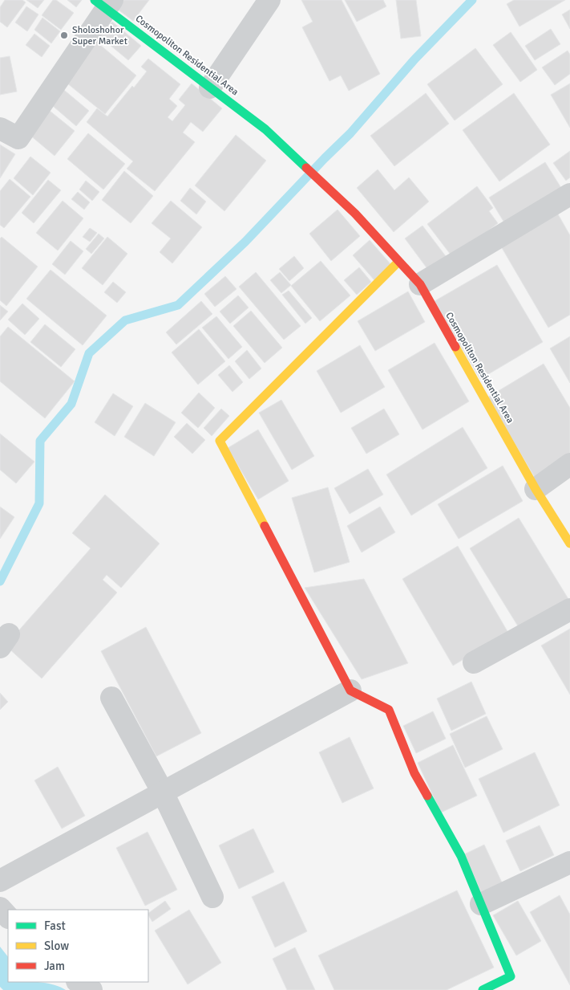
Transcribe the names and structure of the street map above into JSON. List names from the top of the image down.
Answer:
{
  "streets": {
    "street": ["Cosmopoliton Residential Area"]
  },
  "places": ["Sholoshohor Super Market"],
  "legend": ["Fast", "Slow", "Jam"]
}
